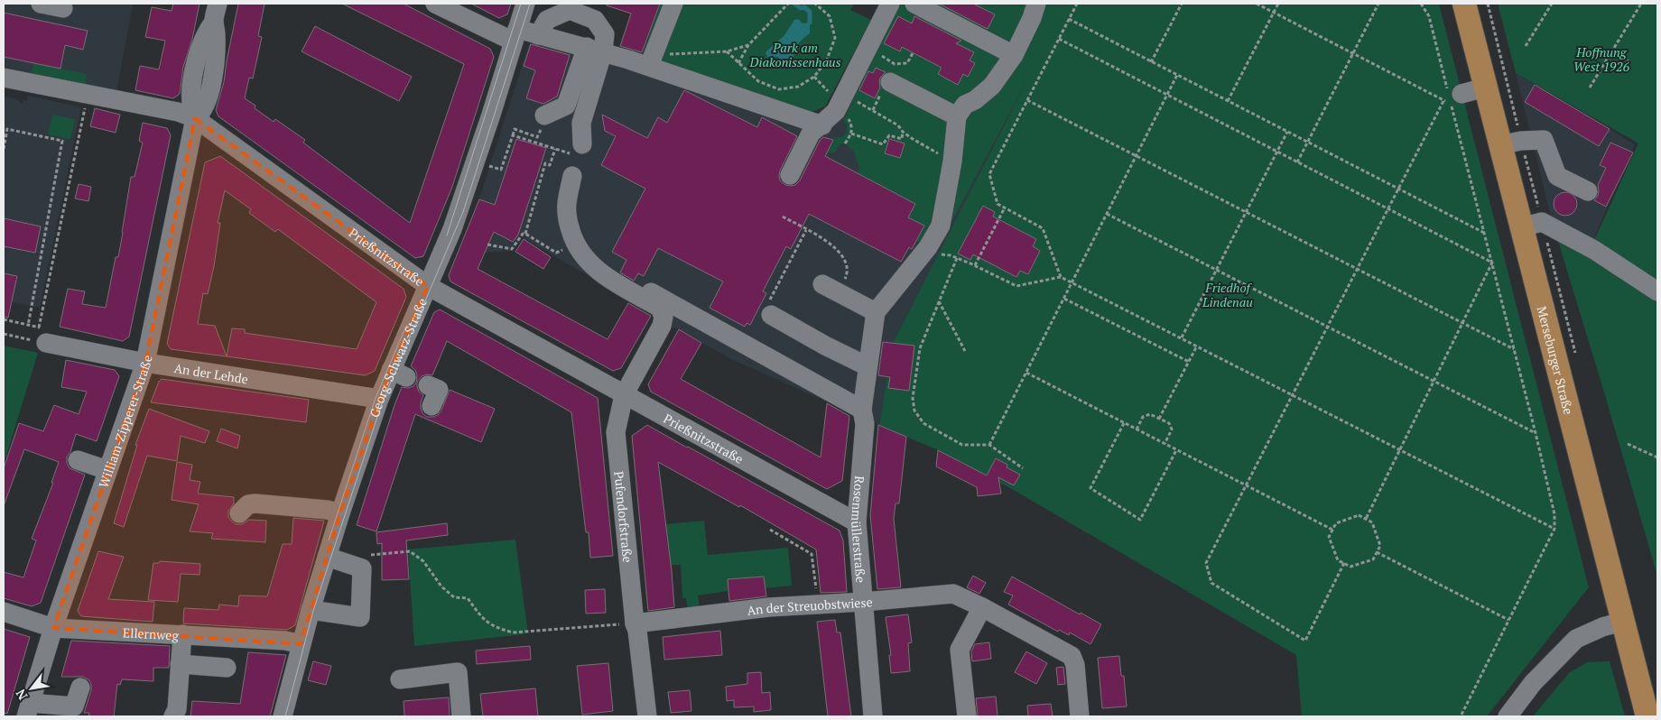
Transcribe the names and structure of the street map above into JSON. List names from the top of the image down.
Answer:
{
  "streets": {
    "main road": ["Merseburger Straße"],
    "street": [
      "Prießnitzstraße",
      "Georg-Schwarz-Straße",
      "An der Lehde",
      "William-Zipperer-Straße",
      "Pufendorfstraße",
      "Rosenmüllerstraße",
      "An der Streuobstwiese",
      "Ellernweg"
    ]
  },
  "crossings": [
    ["Prießnitzstraße", "Georg-Schwarz-Straße"],
    ["Prießnitzstraße", "William-Zipperer-Straße"],
    ["Prießnitzstraße", "Pufendorfstraße"],
    ["Prießnitzstraße", "Rosenmüllerstraße"],
    ["Georg-Schwarz-Straße", "An der Lehde"],
    ["Georg-Schwarz-Straße", "Ellernweg"],
    ["An der Lehde", "William-Zipperer-Straße"],
    ["William-Zipperer-Straße", "Ellernweg"],
    ["Pufendorfstraße", "An der Streuobstwiese"],
    ["Rosenmüllerstraße", "An der Streuobstwiese"]
  ],
  "parks": ["Park am Diakonissenhaus", "Hoffnung West 1926", "Friedhof Lindenau"],
  "north": "bottom left"
}
